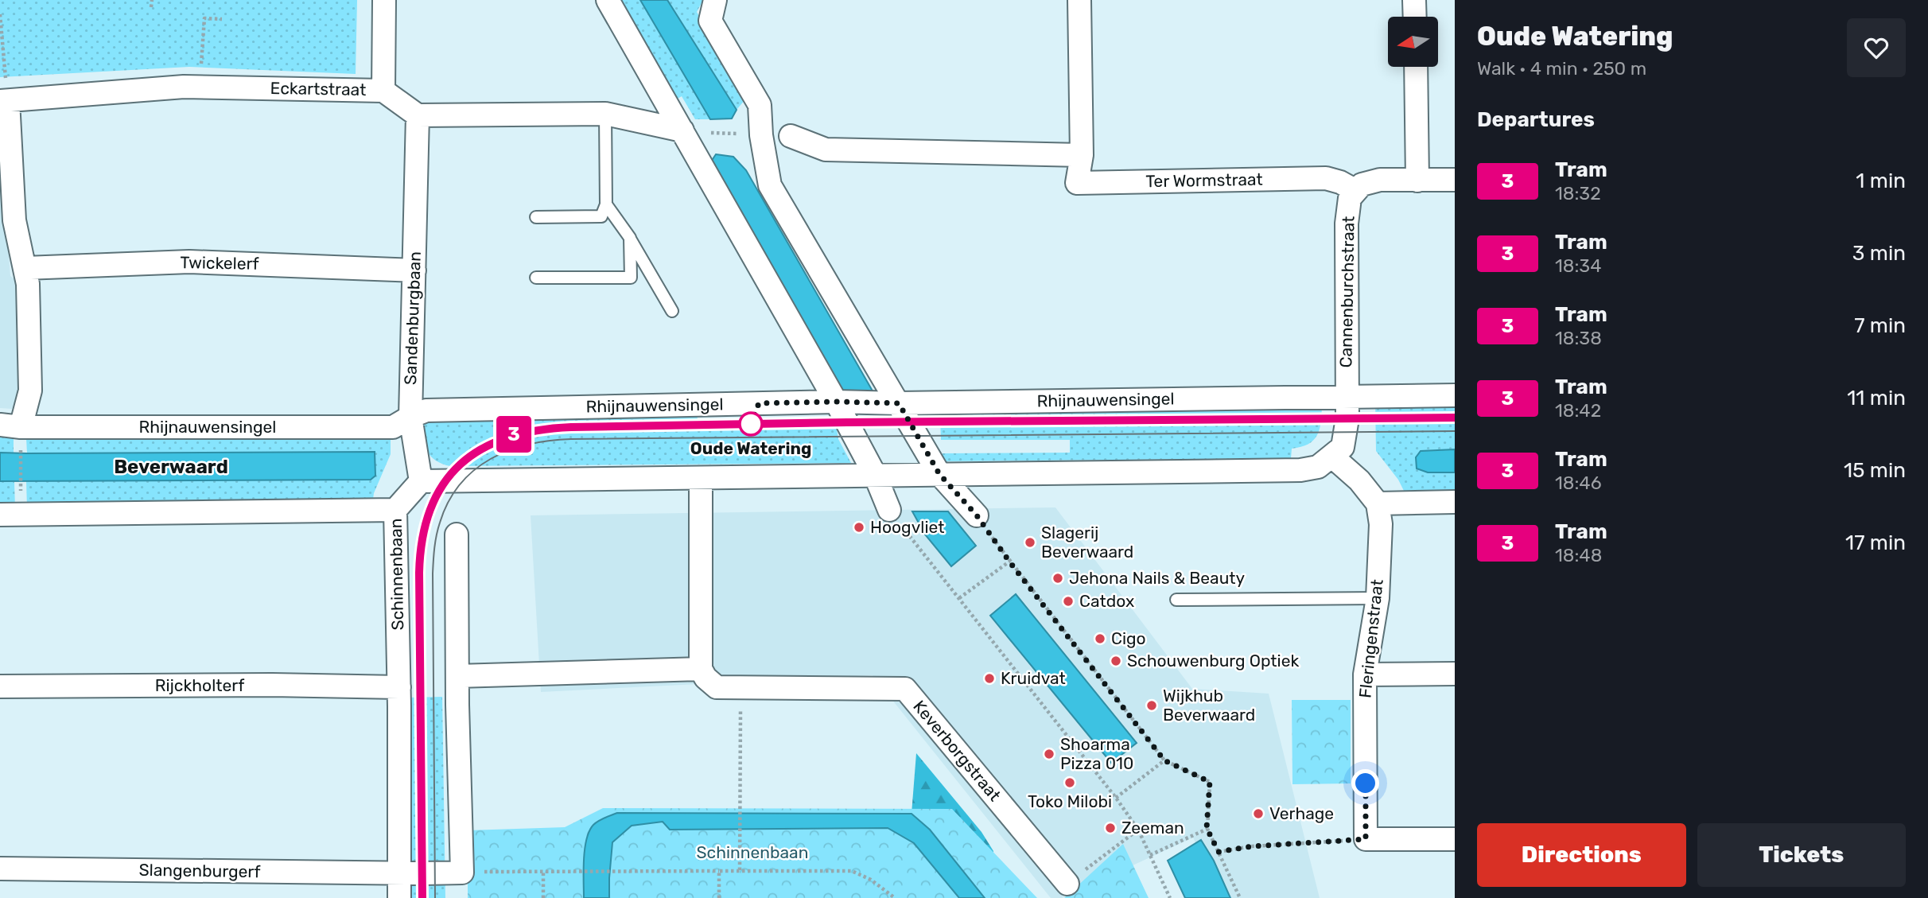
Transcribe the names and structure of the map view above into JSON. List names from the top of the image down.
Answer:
{
  "streets": {
    "street": [
      "Eckartstraat",
      "Ter Wormstraat",
      "Twickelerf",
      "Cannenburchstraat",
      "Sandenburgbaan",
      "Rhijnauwensingel",
      "Schinnenbaan",
      "Fleringenstraat",
      "Rijckholterf",
      "Keverborgstraat",
      "Slangenburgerf"
    ]
  },
  "crossings": [
    ["Eckartstraat", "Sandenburgbaan"],
    ["Ter Wormstraat", "Cannenburchstraat"],
    ["Twickelerf", "Sandenburgbaan"],
    ["Cannenburchstraat", "Rhijnauwensingel"],
    ["Sandenburgbaan", "Rhijnauwensingel"],
    ["Schinnenbaan", "Rijckholterf"],
    ["Schinnenbaan", "Slangenburgerf"]
  ],
  "districts": ["Beverwaard"],
  "parks": ["Schinnenbaan"],
  "places": [
    "Oude Watering",
    "Hoogvliet",
    "Slagerij Beverwaard",
    "Jehona Nails & Beauty",
    "Catdox",
    "Cigo",
    "Schouwenburg Optiek",
    "Kruidvat",
    "Wijkhub Beverwaard",
    "Shoarma Pizza 010",
    "Toko Milobi",
    "Verhage",
    "Zeeman"
  ],
  "lines": ["tram line 3"],
  "north": "left",
  "page": {
    "on_map": "3",
    "heading": [
      ["Oude Watering", "Walk · 4 min · 250 m"],
      "Departures"
    ],
    "list": [
      {
        "mark": "3",
        "name": "Tram",
        "note": "18:32",
        "value": "1 min"
      },
      {
        "mark": "3",
        "name": "Tram",
        "note": "18:34",
        "value": "3 min"
      },
      {
        "mark": "3",
        "name": "Tram",
        "note": "18:38",
        "value": "7 min"
      },
      {
        "mark": "3",
        "name": "Tram",
        "note": "18:42",
        "value": "11 min"
      },
      {
        "mark": "3",
        "name": "Tram",
        "note": "18:46",
        "value": "15 min"
      },
      {
        "mark": "3",
        "name": "Tram",
        "note": "18:48",
        "value": "17 min"
      }
    ],
    "buttons": ["Directions", "Tickets"]
  }
}
